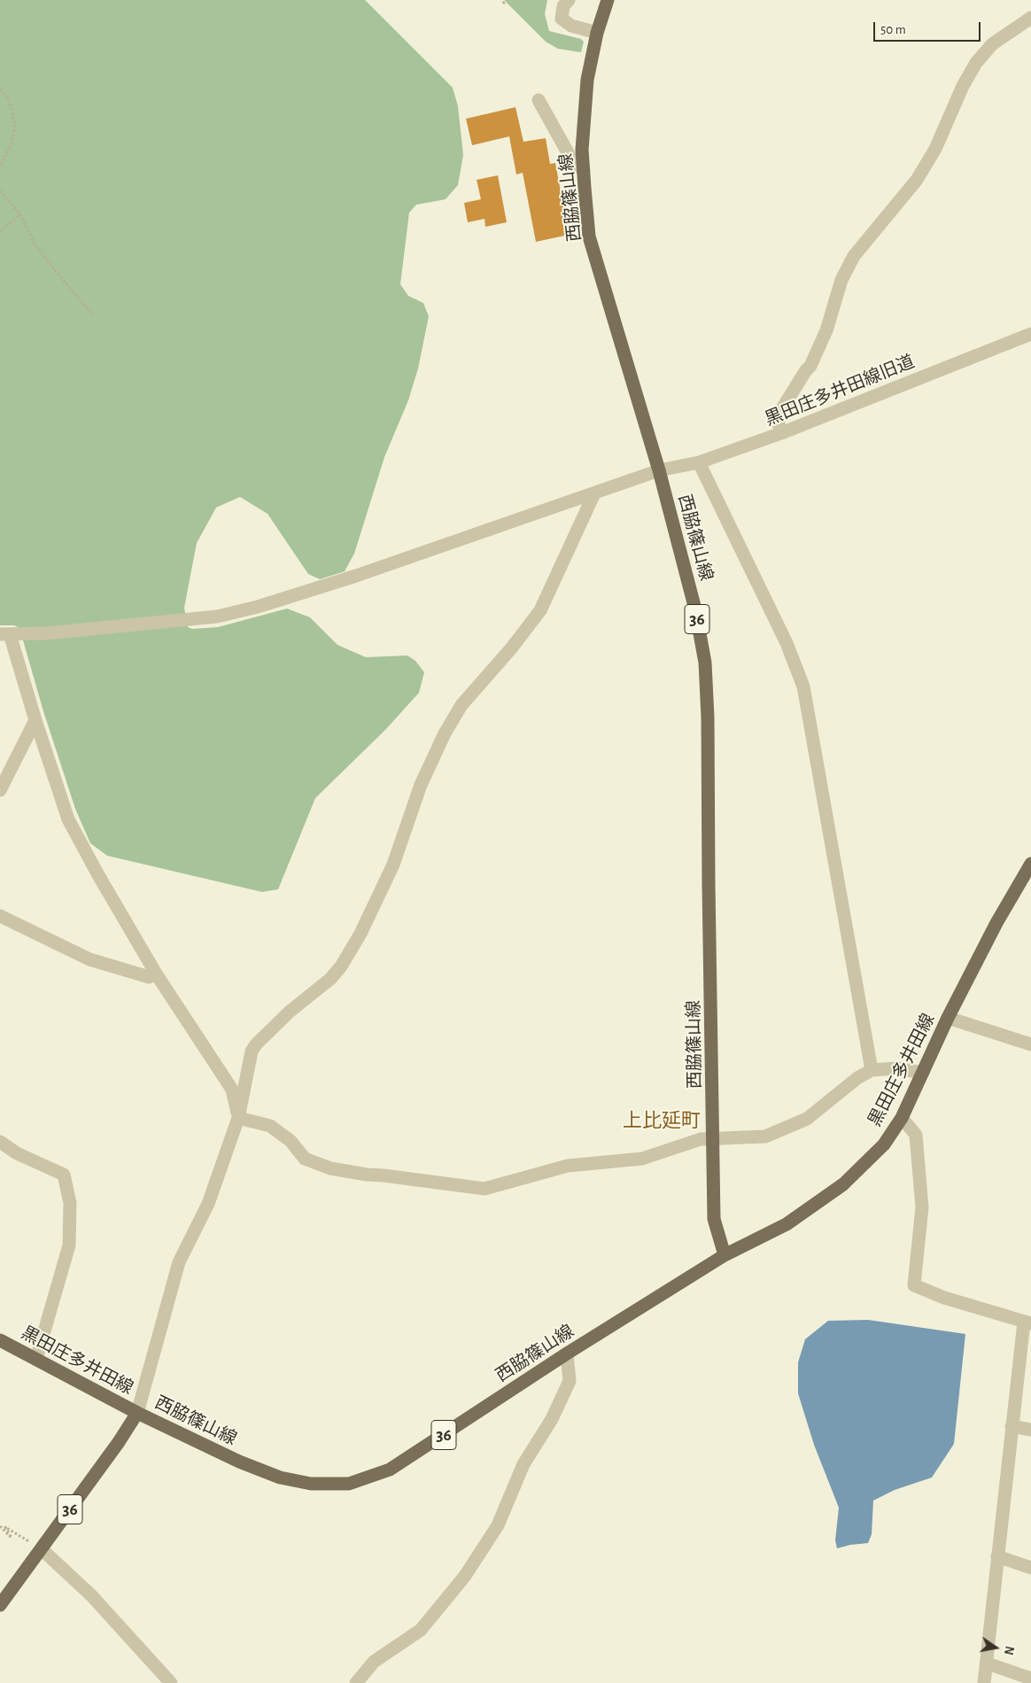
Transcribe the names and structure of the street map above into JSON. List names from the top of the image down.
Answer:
{
  "streets": {
    "main road": ["西脇篠山線", "36", "黒田庄多井田線"],
    "street": ["黒田庄多井田線旧道"]
  },
  "crossings": [
    ["西脇篠山線", "黒田庄多井田線旧道"],
    ["西脇篠山線", "黒田庄多井田線"]
  ],
  "districts": ["上比延町"],
  "scale_bar": "50 m",
  "north": "right"
}
